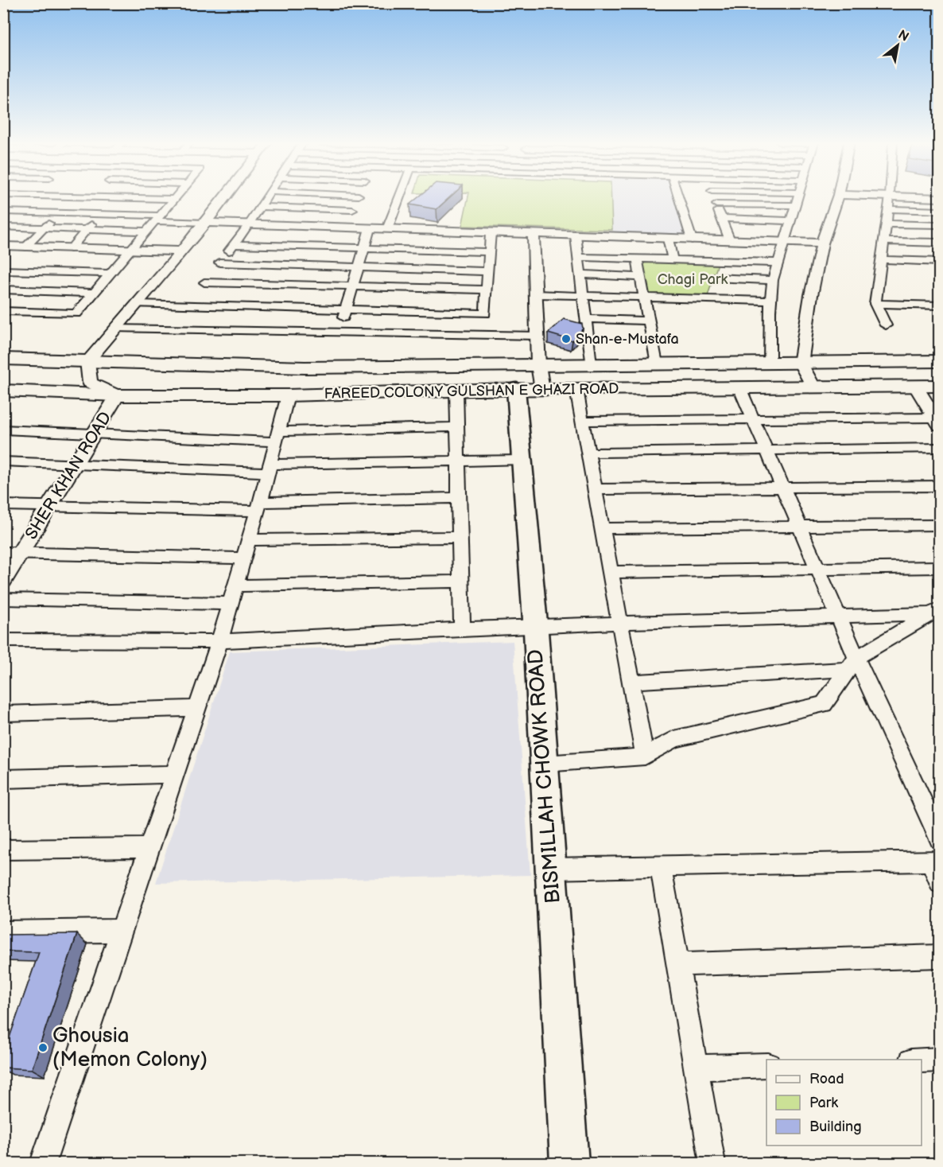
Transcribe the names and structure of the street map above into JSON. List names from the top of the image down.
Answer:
{
  "streets": {
    "main road": ["FAREED COLONY GULSHAN E GHAZI ROAD", "BISMILLAH CHOWK ROAD"],
    "street": ["SHER KHAN ROAD"]
  },
  "crossings": [
    ["FAREED COLONY GULSHAN E GHAZI ROAD", "SHER KHAN ROAD"],
    ["FAREED COLONY GULSHAN E GHAZI ROAD", "BISMILLAH CHOWK ROAD"]
  ],
  "parks": ["Chagi Park"],
  "places": ["Shan-e-Mustafa", "Ghousia (Memon Colony)"],
  "legend": ["Road", "Park", "Building"],
  "north": "top right"
}
